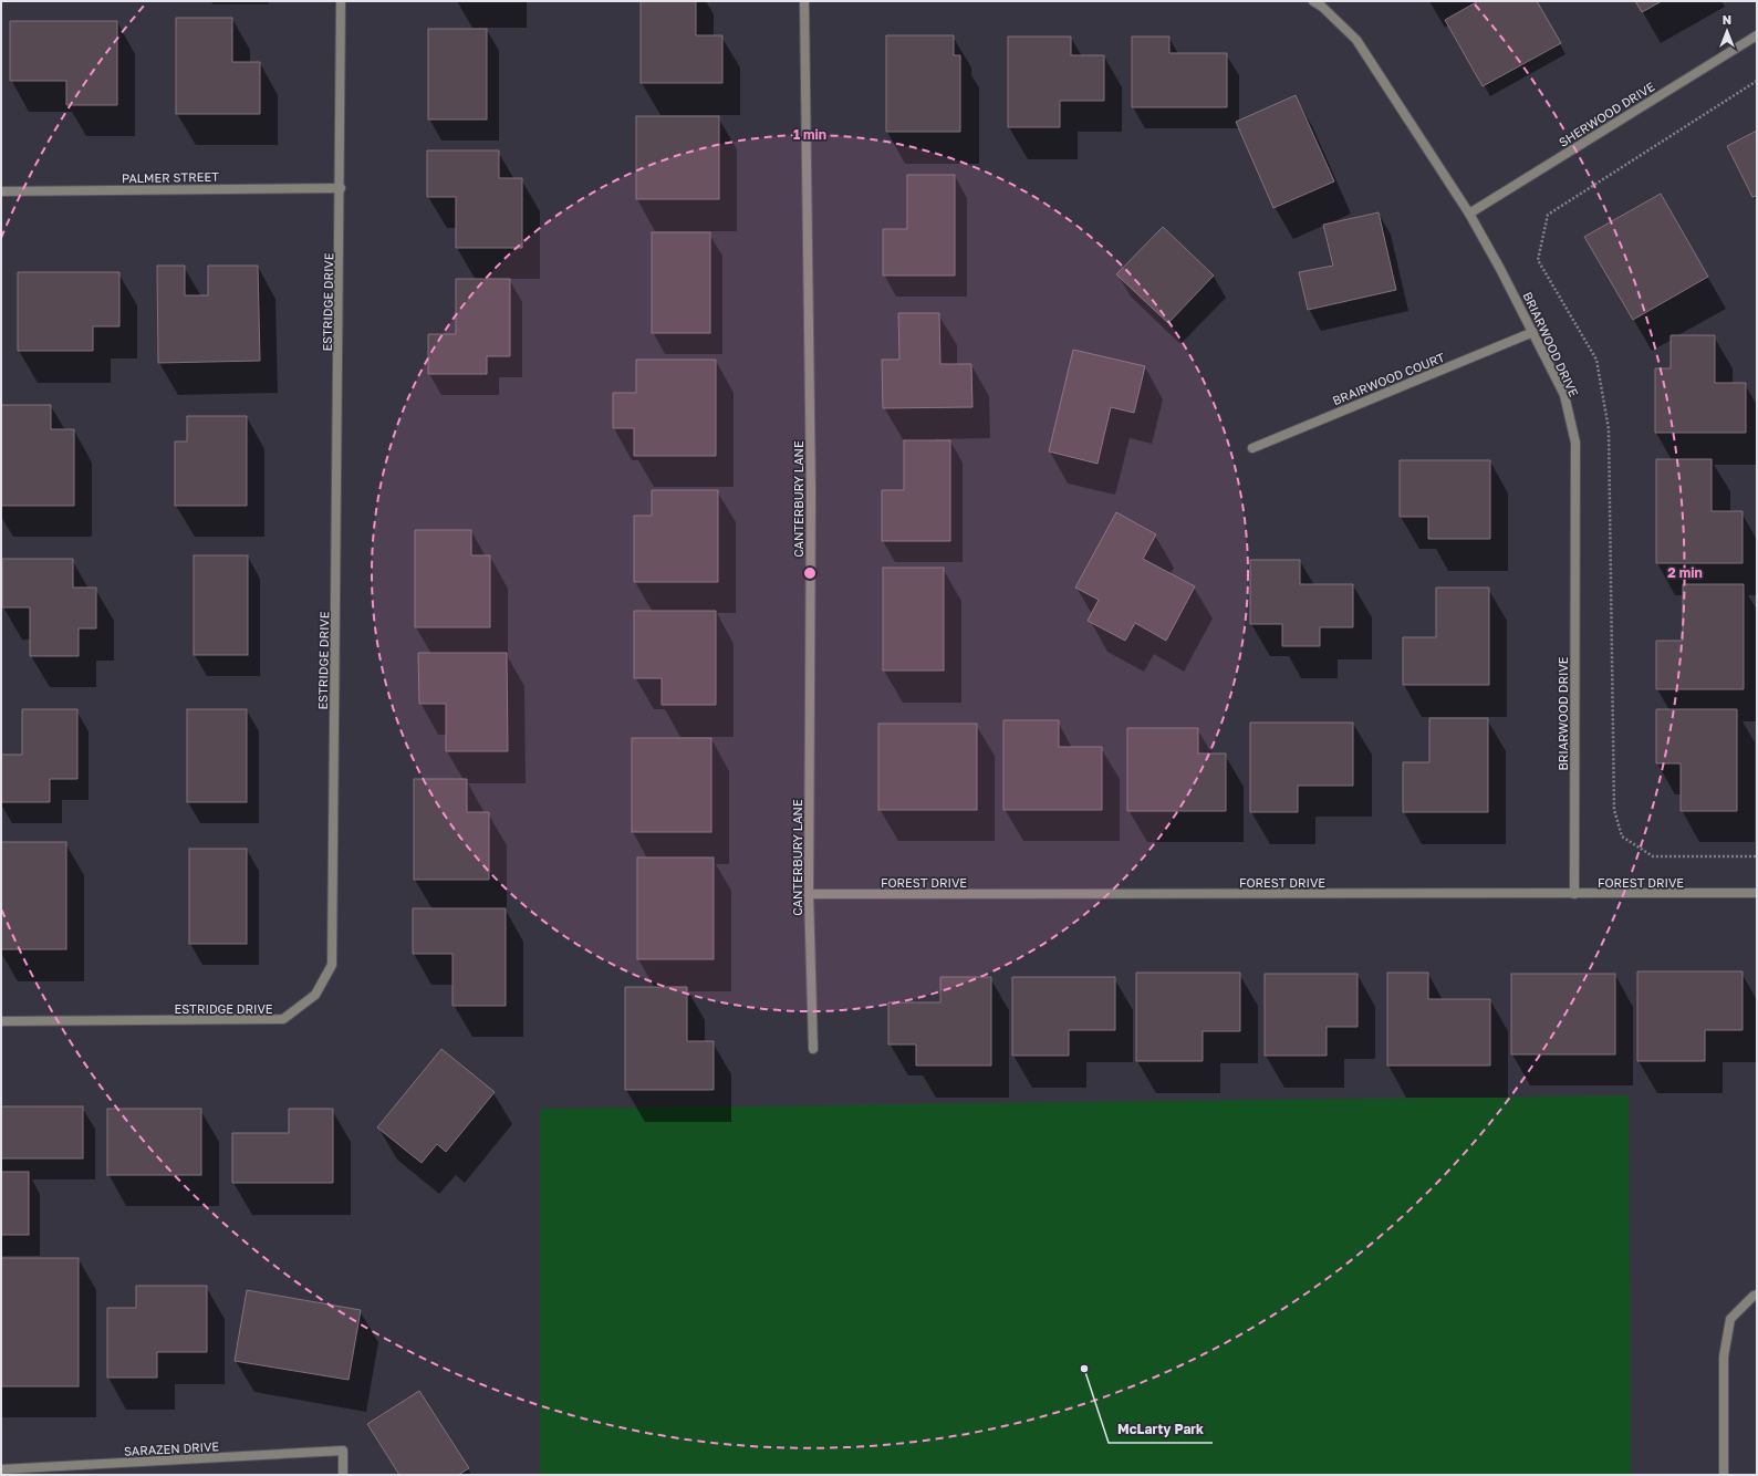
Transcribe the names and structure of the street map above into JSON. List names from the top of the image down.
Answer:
{
  "streets": {
    "street": [
      "SHERWOOD DRIVE",
      "PALMER STREET",
      "ESTRIDGE DRIVE",
      "BRIARWOOD DRIVE",
      "BRAIRWOOD COURT",
      "CANTERBURY LANE",
      "FOREST DRIVE",
      "SARAZEN DRIVE"
    ]
  },
  "crossings": [
    ["SHERWOOD DRIVE", "BRIARWOOD DRIVE"],
    ["PALMER STREET", "ESTRIDGE DRIVE"],
    ["BRIARWOOD DRIVE", "BRAIRWOOD COURT"],
    ["BRIARWOOD DRIVE", "FOREST DRIVE"],
    ["CANTERBURY LANE", "FOREST DRIVE"]
  ],
  "places": ["McLarty Park"],
  "north": "top",
  "rings": ["1 min", "2 min"]
}
